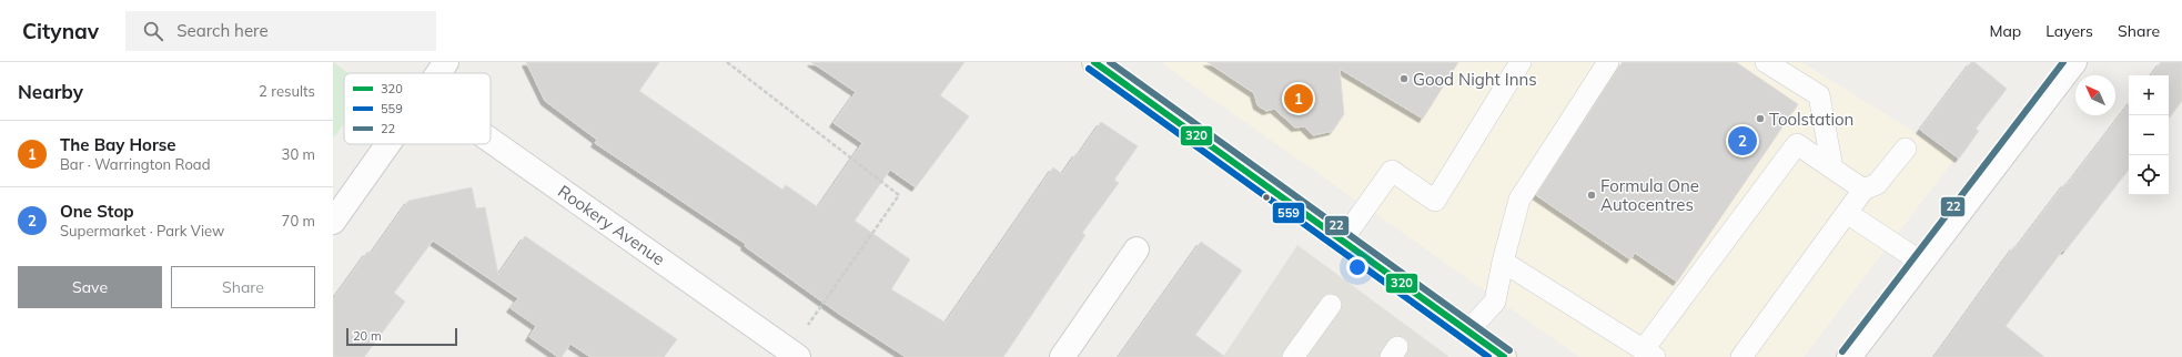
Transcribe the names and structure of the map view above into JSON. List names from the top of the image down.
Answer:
{
  "streets": {
    "street": ["Rookery Avenue"]
  },
  "places": ["Good Night Inns", "Toolstation", "Formula One Autocentres"],
  "lines": ["transit line 320", "transit line 22", "transit line 559"],
  "legend": ["320", "559", "22"],
  "scale_bar": "20 m",
  "north": "top left",
  "page": {
    "header": "Citynav",
    "search": "Search here",
    "nav": ["Map", "Layers", "Share"],
    "heading": ["Nearby", "2 results"],
    "map_buttons": ["+", "−"],
    "pins": ["1", "2"],
    "list": [
      {
        "mark": "1",
        "name": "The Bay Horse",
        "note": "Bar · Warrington Road",
        "value": "30 m"
      },
      {
        "mark": "2",
        "name": "One Stop",
        "note": "Supermarket · Park View",
        "value": "70 m"
      }
    ],
    "buttons": ["Save", "Share"],
    "scale": "20 m"
  }
}
